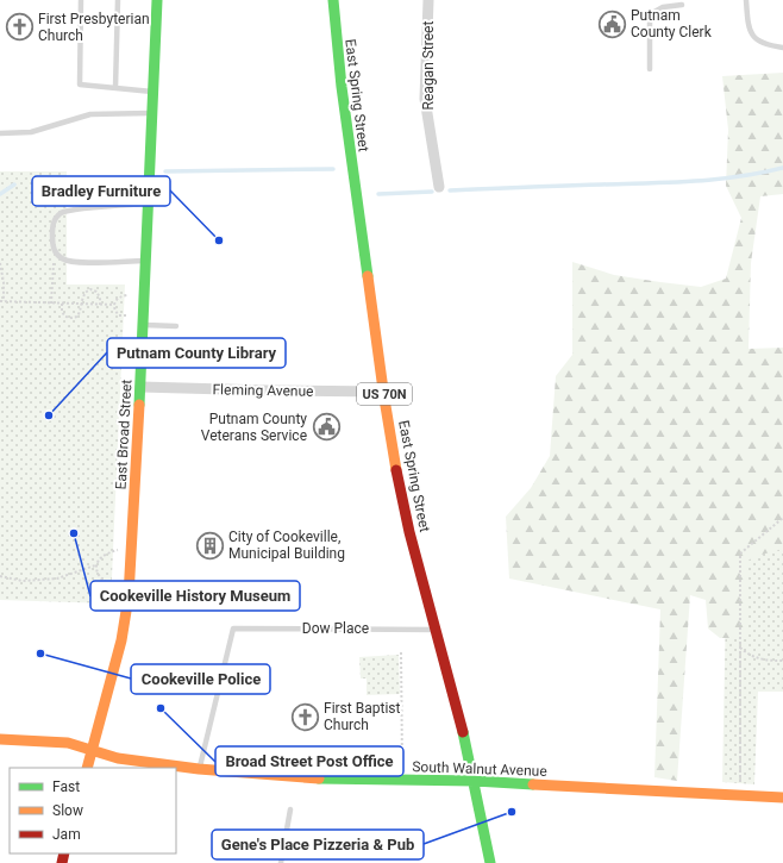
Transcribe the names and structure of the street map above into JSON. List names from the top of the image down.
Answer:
{
  "streets": {
    "street": [
      "Reagan Street",
      "East Spring Street",
      "Fleming Avenue",
      "US 70N",
      "East Broad Street",
      "South Walnut Avenue"
    ],
    "lane": ["Dow Place"]
  },
  "crossings": [
    ["East Spring Street", "Fleming Avenue"],
    ["East Spring Street", "US 70N"],
    ["East Spring Street", "Dow Place"],
    ["East Spring Street", "South Walnut Avenue"],
    ["Fleming Avenue", "East Broad Street"],
    ["US 70N", "South Walnut Avenue"],
    ["East Broad Street", "South Walnut Avenue"],
    ["Dow Place", "South Walnut Avenue"]
  ],
  "places": {
    "public building": ["Putnam County Clerk", "Putnam County Veterans Service"],
    "church": ["First Presbyterian Church", "First Baptist Church"],
    "other": [
      "Bradley Furniture",
      "Putnam County Library",
      "Cookeville History Museum",
      "Cookeville Police",
      "Broad Street Post Office",
      "Gene's Place Pizzeria & Pub"
    ],
    "building": ["City of Cookeville, Municipal Building"]
  },
  "legend": ["Fast", "Slow", "Jam"]
}
